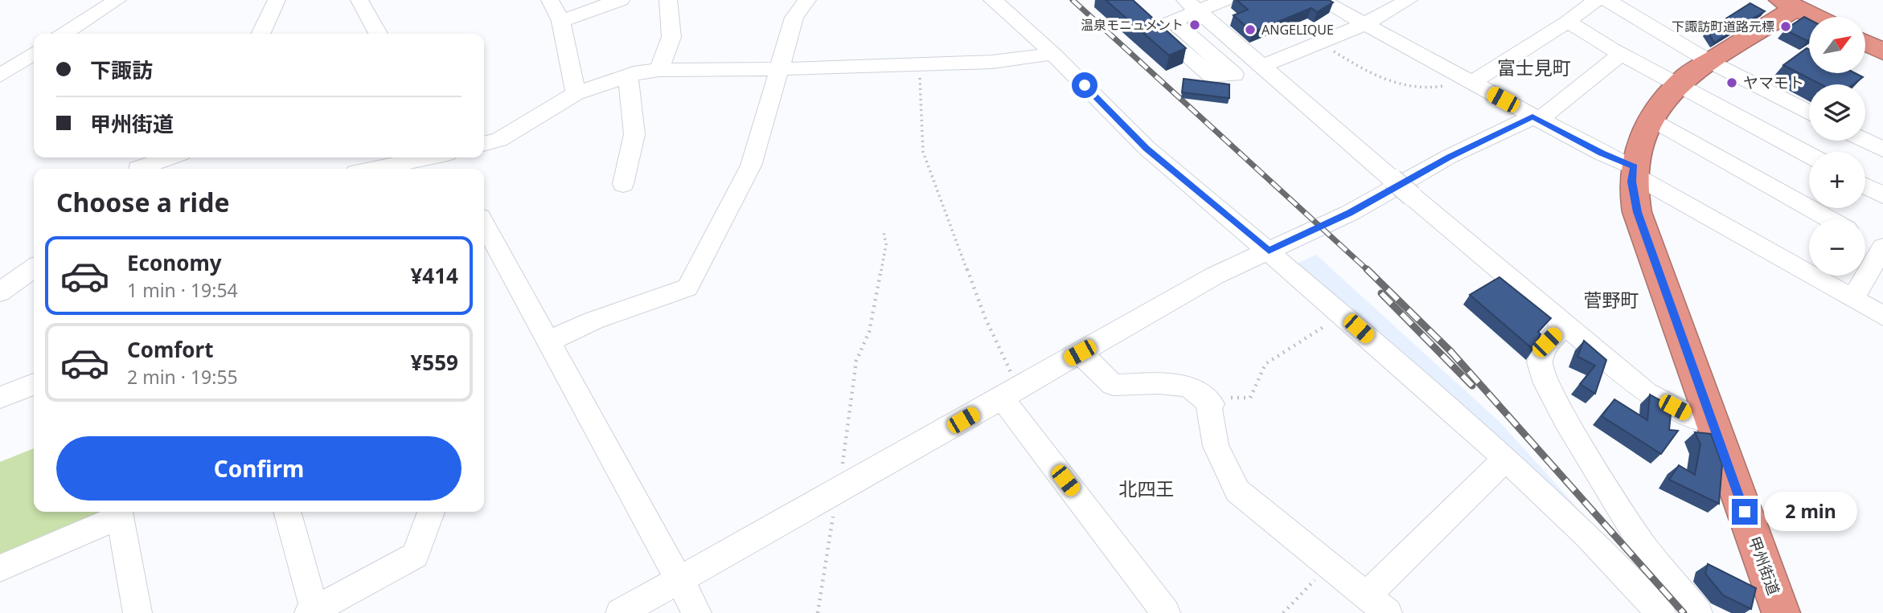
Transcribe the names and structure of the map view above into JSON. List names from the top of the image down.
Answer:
{
  "streets": {
    "highway": ["甲州街道"]
  },
  "districts": ["富士見町", "菅野町", "北四王"],
  "places": [
    "温泉モニュメント",
    "下諏訪町道路元標",
    "ANGELIQUE",
    "ヤマモト"
  ],
  "north": "top right",
  "page": {
    "map_buttons": ["+", "−"],
    "banner": ["下諏訪", "甲州街道"],
    "heading": "Choose a ride",
    "list": [
      {
        "name": "Economy",
        "note": "1 min · 19:54",
        "value": "¥414"
      },
      {
        "name": "Comfort",
        "note": "2 min · 19:55",
        "value": "¥559"
      }
    ],
    "buttons": "Confirm",
    "bubble": "2 min"
  }
}
